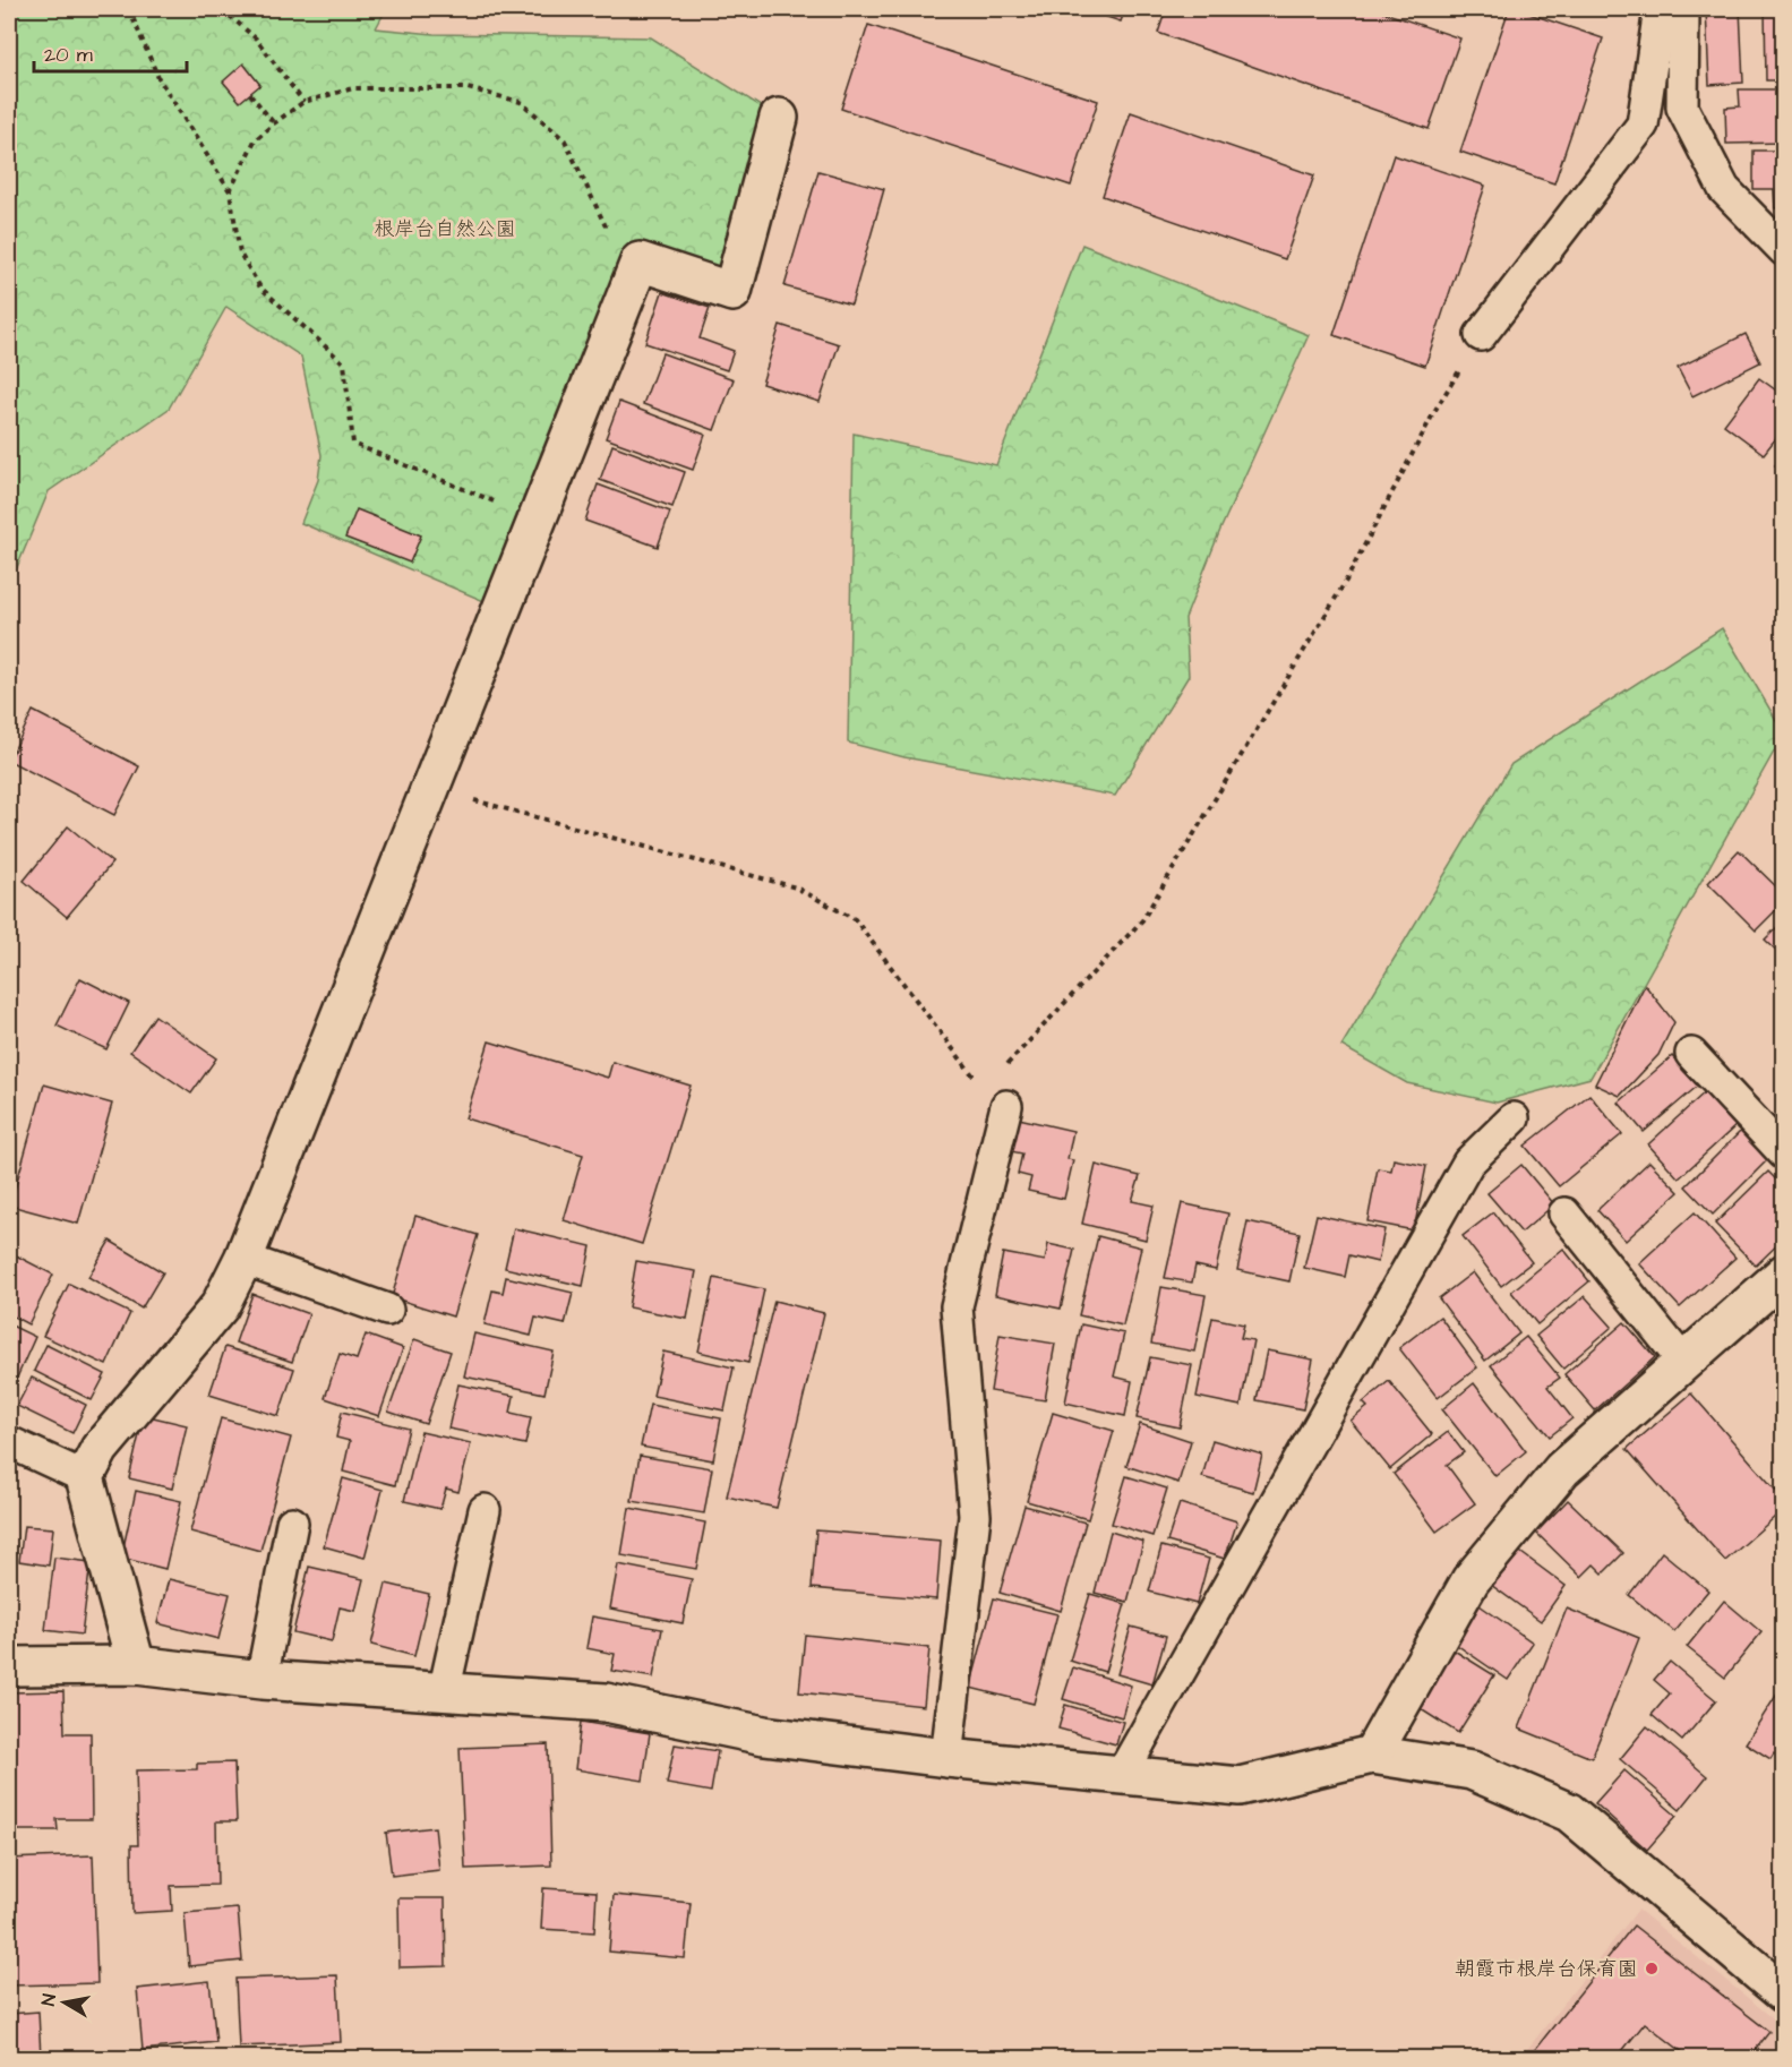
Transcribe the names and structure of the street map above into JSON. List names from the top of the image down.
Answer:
{
  "parks": ["根岸台自然公園"],
  "places": ["朝霞市根岸台保育園"],
  "scale_bar": "20 m",
  "north": "left"
}
